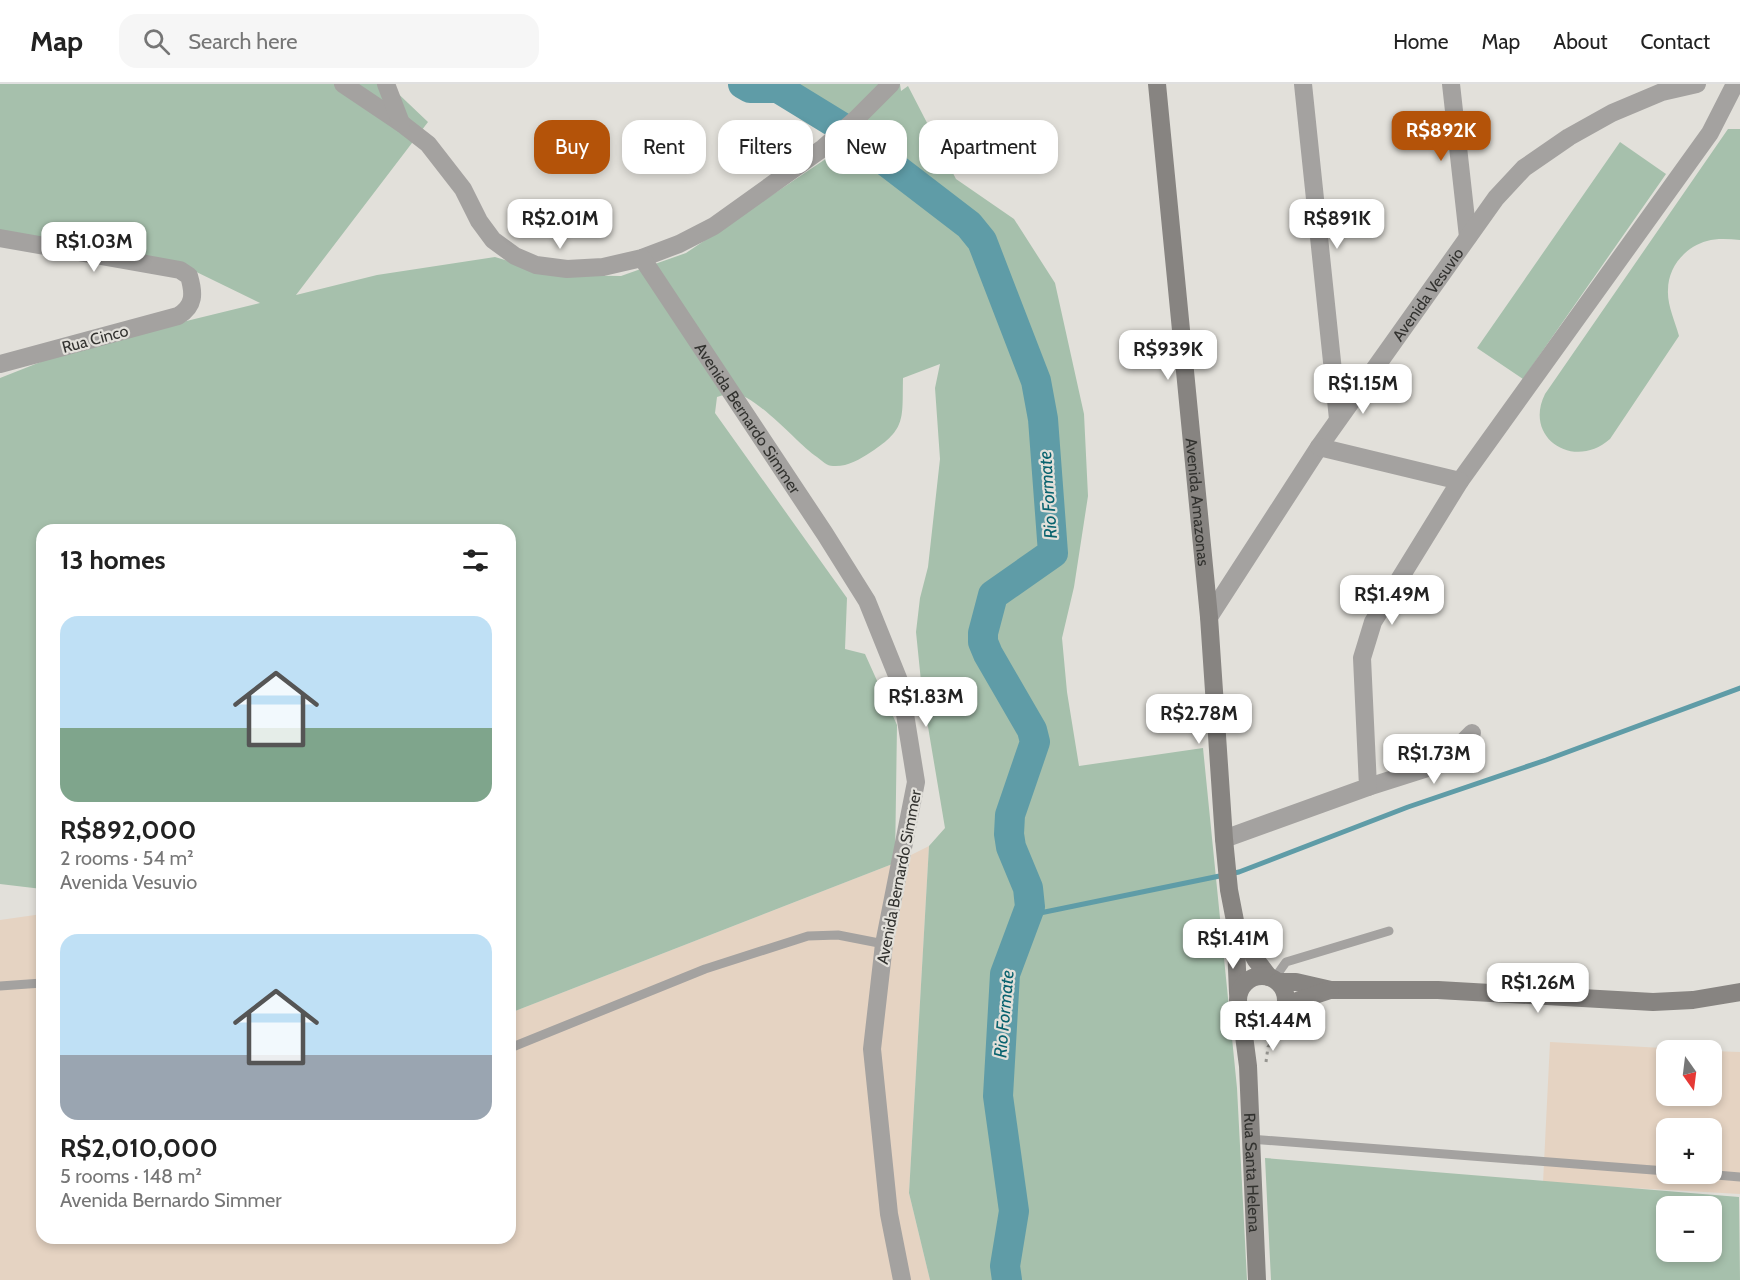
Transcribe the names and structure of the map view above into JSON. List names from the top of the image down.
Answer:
{
  "streets": {
    "street": [
      "Avenida Vesuvio",
      "Rua Cinco",
      "Avenida Bernardo Simmer",
      "Avenida Amazonas",
      "Rua Santa Helena"
    ]
  },
  "crossings": [
    ["Avenida Vesuvio", "Avenida Amazonas"],
    ["Avenida Amazonas", "Rua Santa Helena"]
  ],
  "water": ["Rio Formate"],
  "north": "bottom",
  "page": {
    "header": "Map",
    "search": "Search here",
    "nav": [
      "Home",
      "Map",
      "About",
      "Contact"
    ],
    "price": [
      "R$892K",
      "R$2.01M",
      "R$891K",
      "R$1.03M",
      "R$939K",
      "R$1.15M",
      "R$1.49M",
      "R$1.83M",
      "R$2.78M",
      "R$1.73M",
      "R$1.41M",
      "R$1.26M",
      "R$1.44M"
    ],
    "chip": [
      "Buy",
      "Rent",
      "Filters",
      "New",
      "Apartment"
    ],
    "heading": "13 homes",
    "list": [
      {
        "name": "R$892,000",
        "note": "2 rooms · 54 m² · Avenida Vesuvio"
      },
      {
        "name": "R$2,010,000",
        "note": "5 rooms · 148 m² · Avenida Bernardo Simmer"
      }
    ],
    "map_buttons": ["+", "−"]
  }
}
